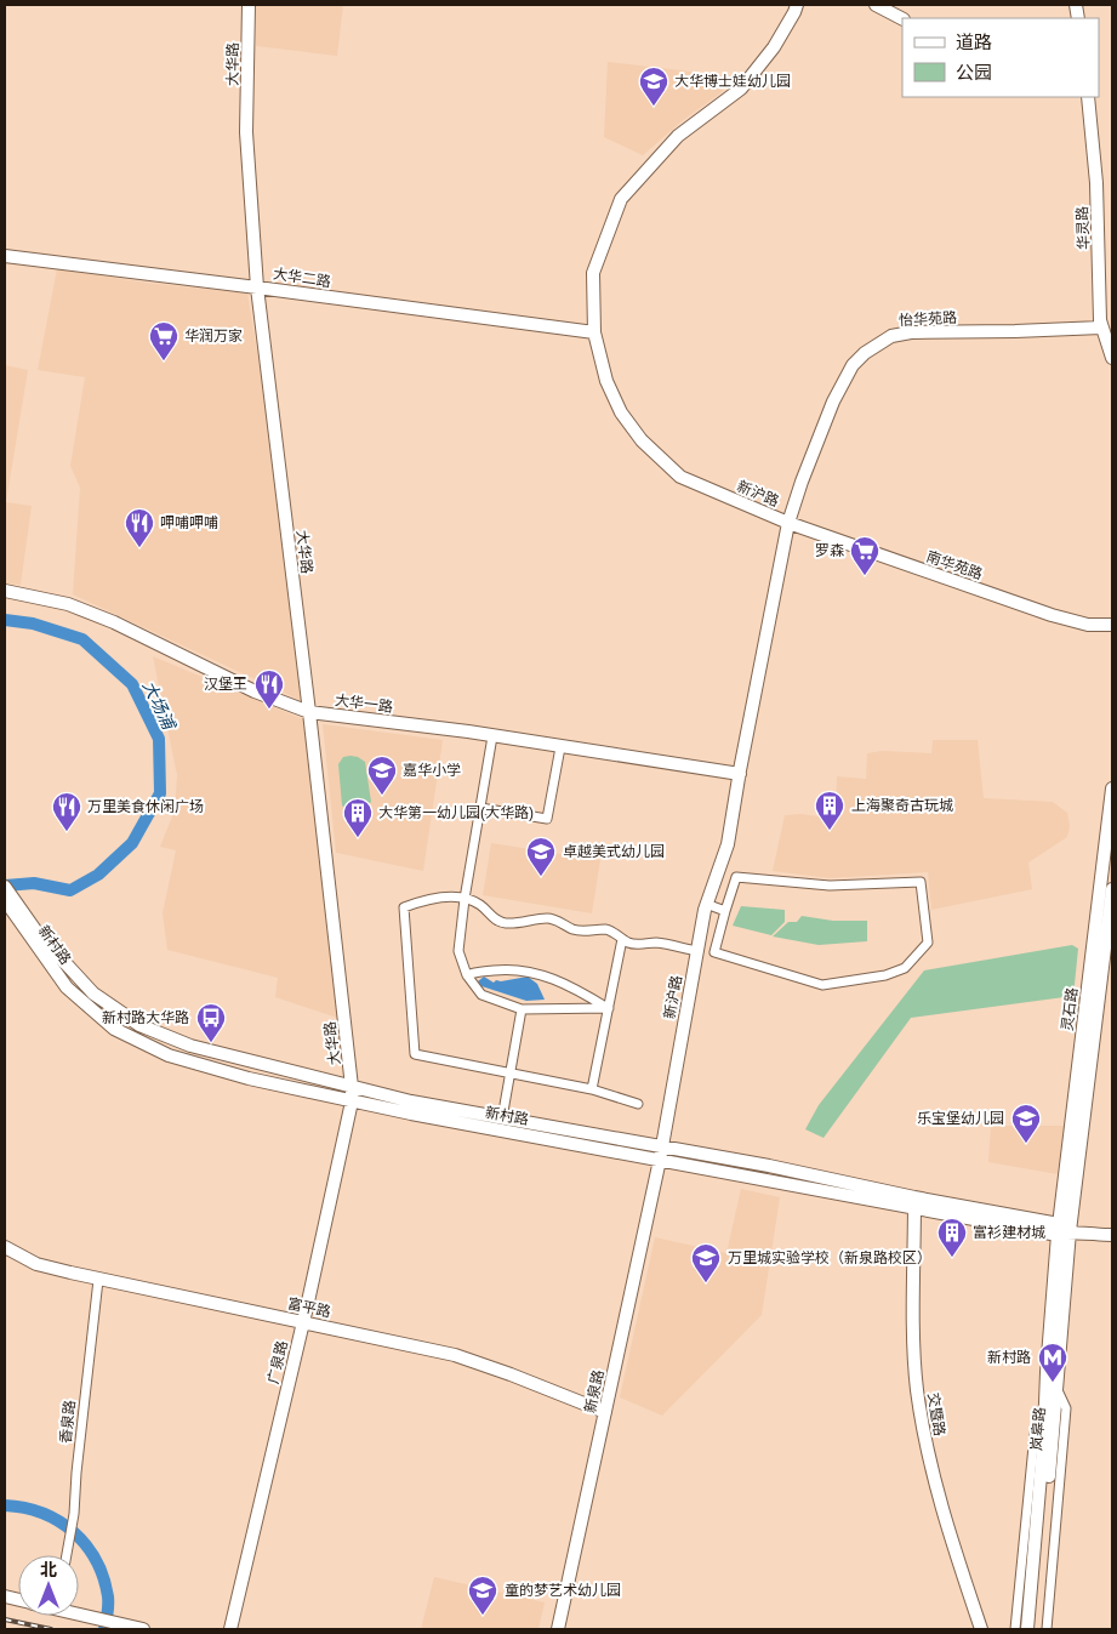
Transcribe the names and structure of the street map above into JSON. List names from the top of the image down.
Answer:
{
  "streets": {
    "street": [
      "大华路",
      "华灵路",
      "大华二路",
      "怡华苑路",
      "新沪路",
      "南华苑路",
      "大华一路",
      "新村路",
      "灵石路",
      "富平路",
      "广泉路",
      "新泉路",
      "交暨路",
      "香泉路",
      "岚皋路"
    ]
  },
  "crossings": [
    ["大华路", "大华二路"],
    ["大华路", "大华一路"],
    ["大华路", "新村路"],
    ["大华路", "广泉路"],
    ["华灵路", "怡华苑路"],
    ["大华二路", "新沪路"],
    ["怡华苑路", "新沪路"],
    ["怡华苑路", "南华苑路"],
    ["新沪路", "南华苑路"],
    ["新沪路", "大华一路"],
    ["新沪路", "新村路"],
    ["新沪路", "新泉路"],
    ["新村路", "灵石路"],
    ["新村路", "广泉路"],
    ["新村路", "新泉路"],
    ["新村路", "交暨路"],
    ["新村路", "岚皋路"],
    ["灵石路", "岚皋路"],
    ["富平路", "广泉路"],
    ["富平路", "新泉路"],
    ["富平路", "香泉路"]
  ],
  "water": ["大场浦"],
  "places": {
    "school or university": [
      "大华博士娃幼儿园",
      "嘉华小学",
      "卓越美式幼儿园",
      "乐宝堡幼儿园",
      "万里城实验学校（新泉路校区）",
      "童的梦艺术幼儿园"
    ],
    "supermarket": ["华润万家", "罗森"],
    "restaurant": ["呷哺呷哺", "汉堡王", "万里美食休闲广场"],
    "building": ["上海聚奇古玩城", "大华第一幼儿园(大华路)", "富衫建材城"],
    "bus stop": ["新村路大华路"],
    "metro station": ["新村路"]
  },
  "legend": ["道路", "公园"],
  "north": "top"
}
